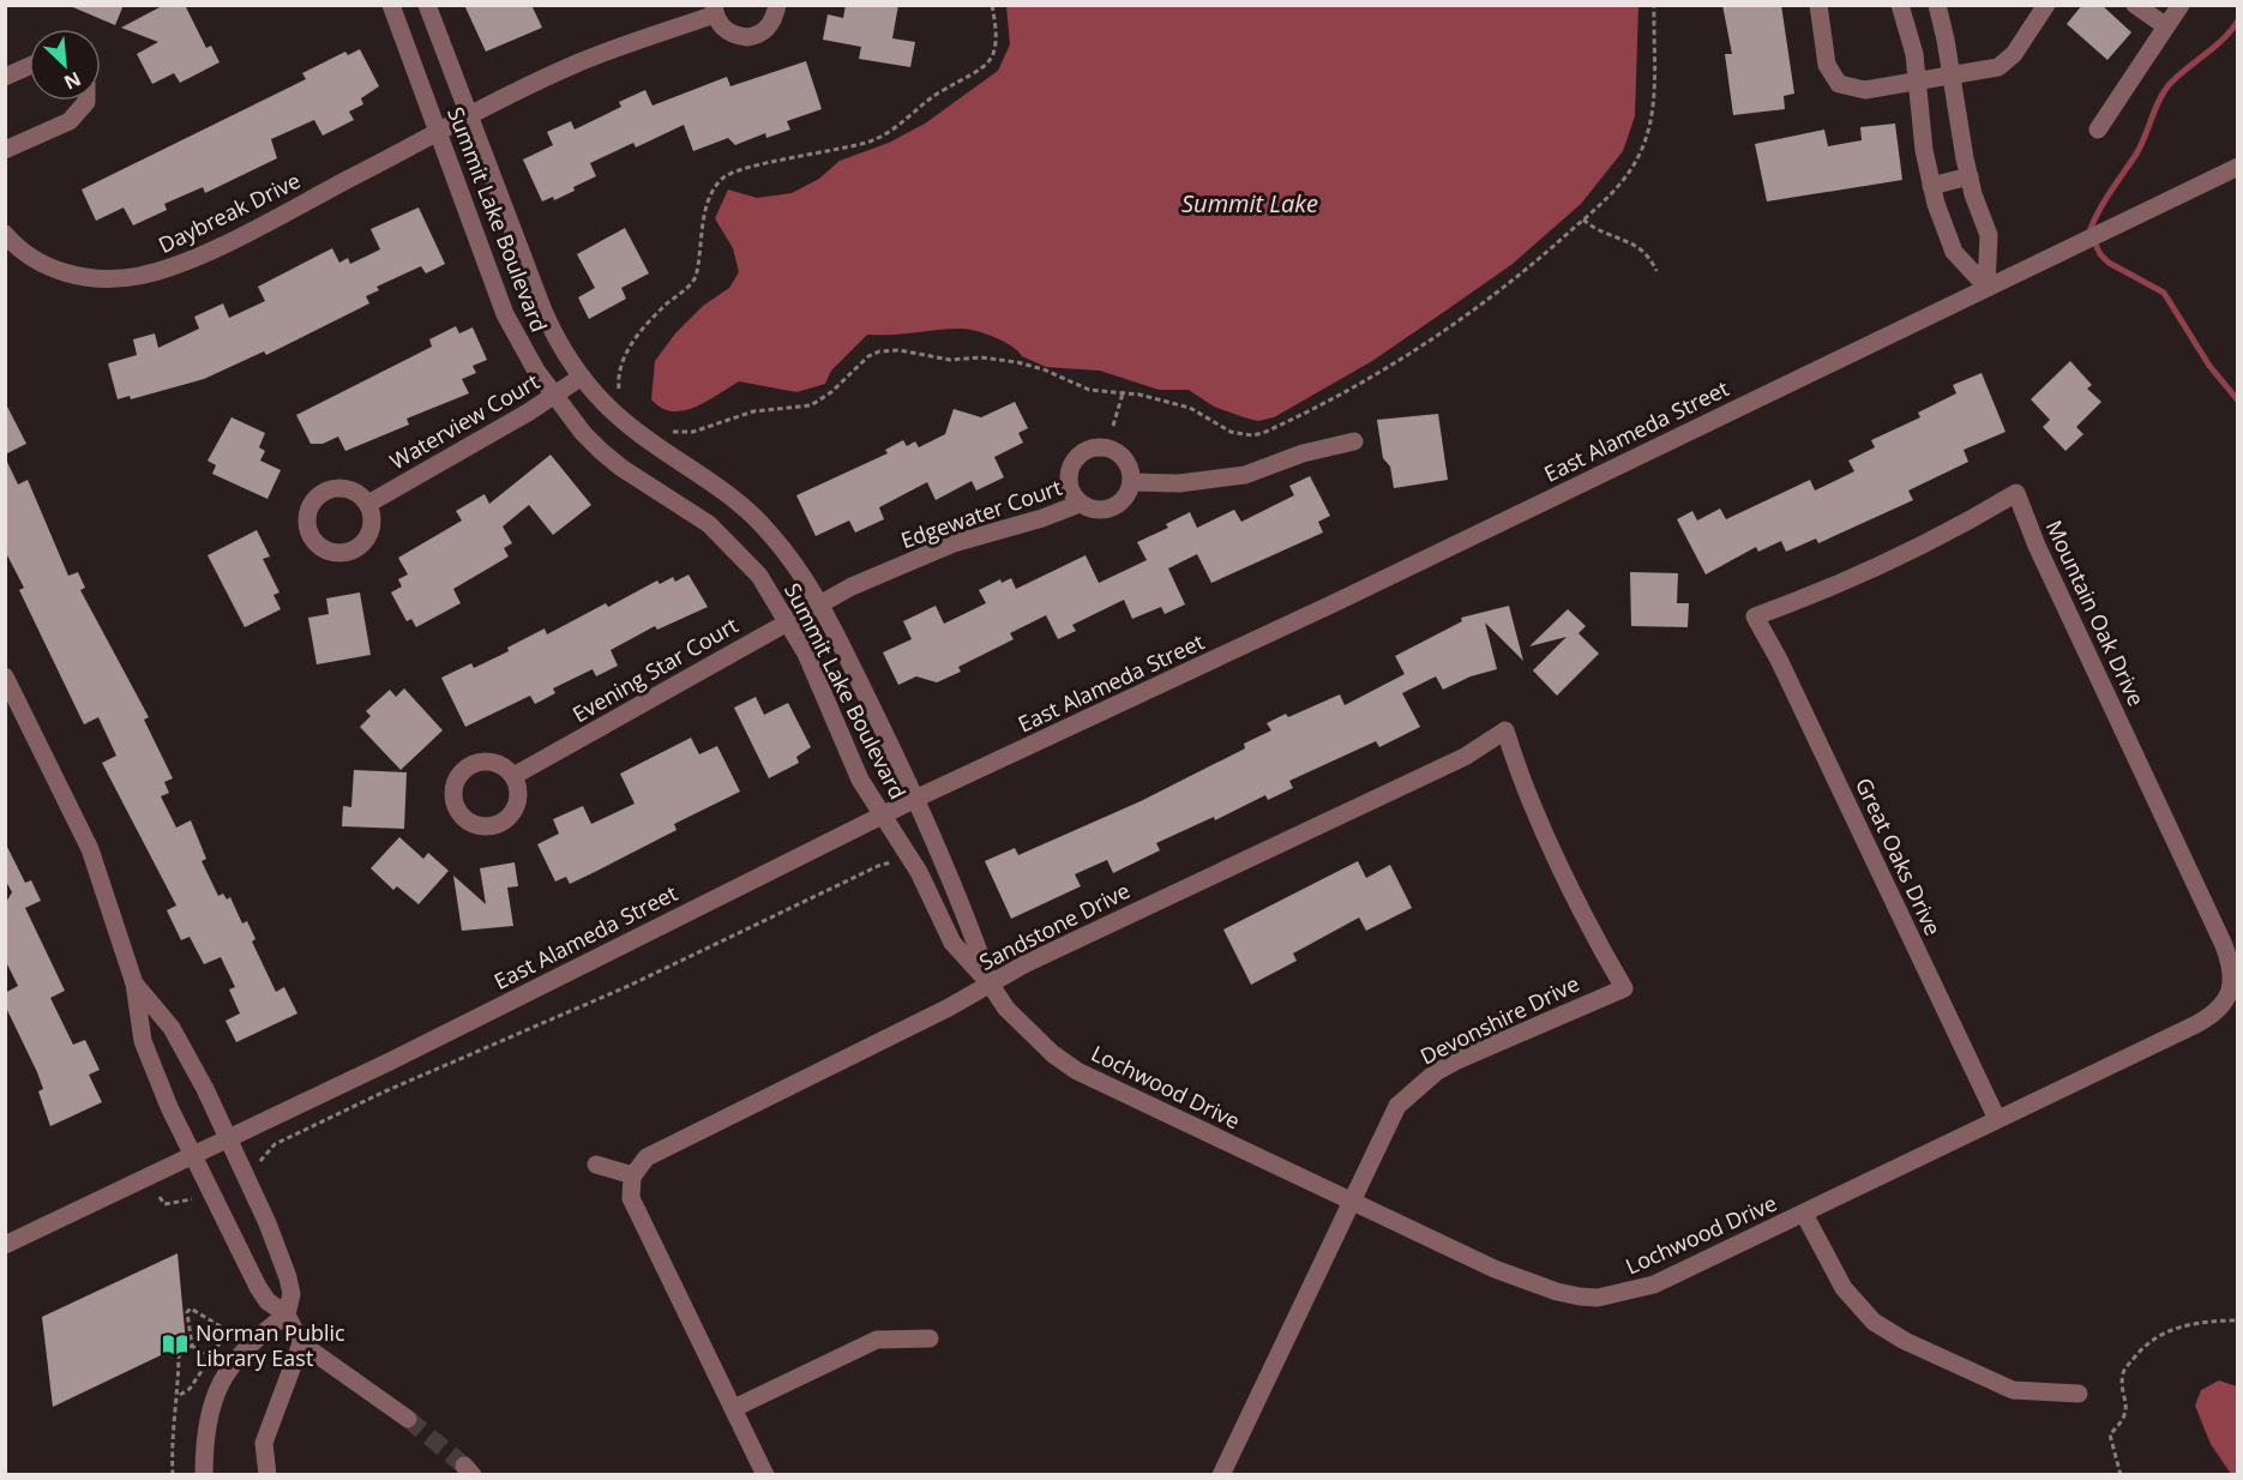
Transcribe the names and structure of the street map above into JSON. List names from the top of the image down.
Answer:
{
  "streets": {
    "street": [
      "Daybreak Drive",
      "Summit Lake Boulevard",
      "Waterview Court",
      "East Alameda Street",
      "Edgewater Court",
      "Mountain Oak Drive",
      "Evening Star Court",
      "Great Oaks Drive",
      "Sandstone Drive",
      "Devonshire Drive",
      "Lochwood Drive"
    ]
  },
  "crossings": [
    ["Daybreak Drive", "Summit Lake Boulevard"],
    ["Summit Lake Boulevard", "Waterview Court"],
    ["Summit Lake Boulevard", "East Alameda Street"],
    ["Summit Lake Boulevard", "Edgewater Court"],
    ["Summit Lake Boulevard", "Evening Star Court"],
    ["Summit Lake Boulevard", "Lochwood Drive"],
    ["Edgewater Court", "Evening Star Court"],
    ["Mountain Oak Drive", "Great Oaks Drive"],
    ["Mountain Oak Drive", "Lochwood Drive"],
    ["Great Oaks Drive", "Lochwood Drive"],
    ["Sandstone Drive", "Devonshire Drive"],
    ["Sandstone Drive", "Lochwood Drive"],
    ["Devonshire Drive", "Lochwood Drive"]
  ],
  "water": ["Summit Lake"],
  "places": {
    "library": ["Norman Public Library East"]
  },
  "north": "bottom right"
}
